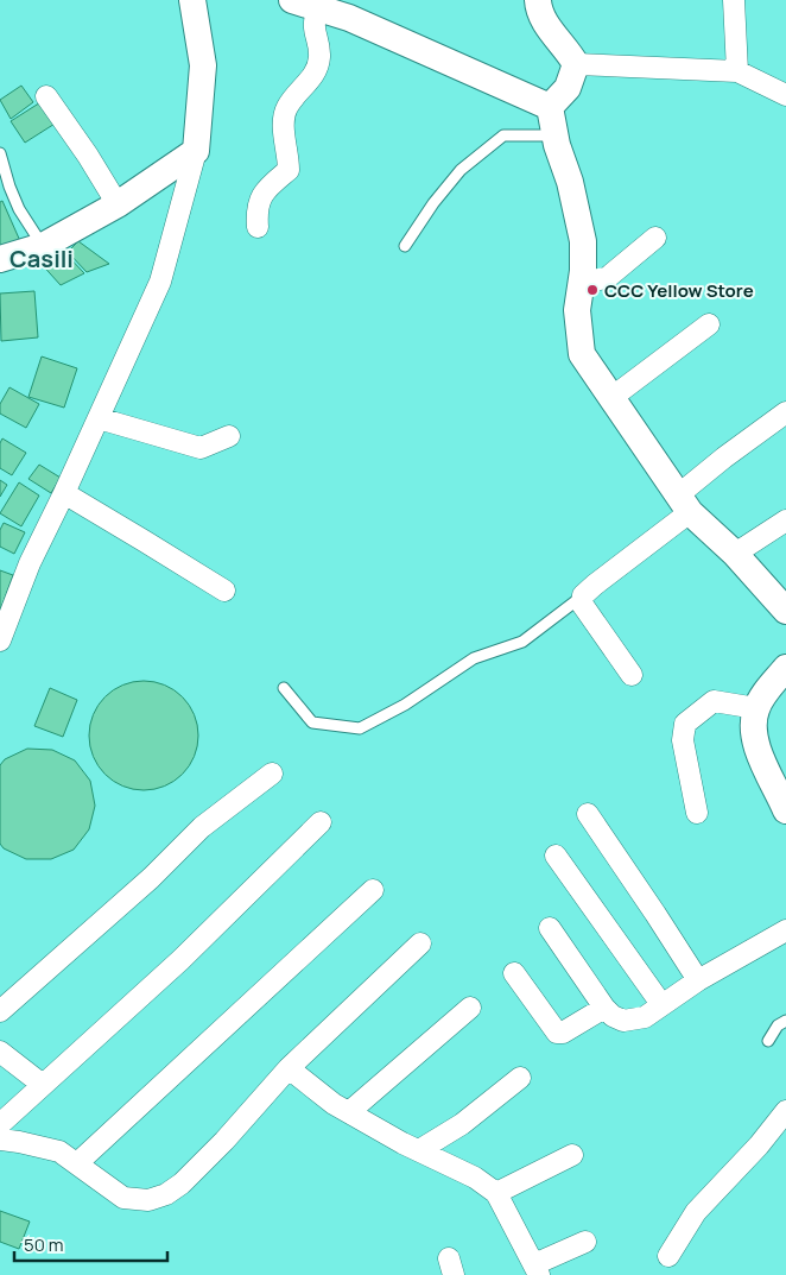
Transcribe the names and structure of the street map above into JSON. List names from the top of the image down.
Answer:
{
  "districts": ["Casili"],
  "places": ["CCC Yellow Store"],
  "scale_bar": "50 m"
}
